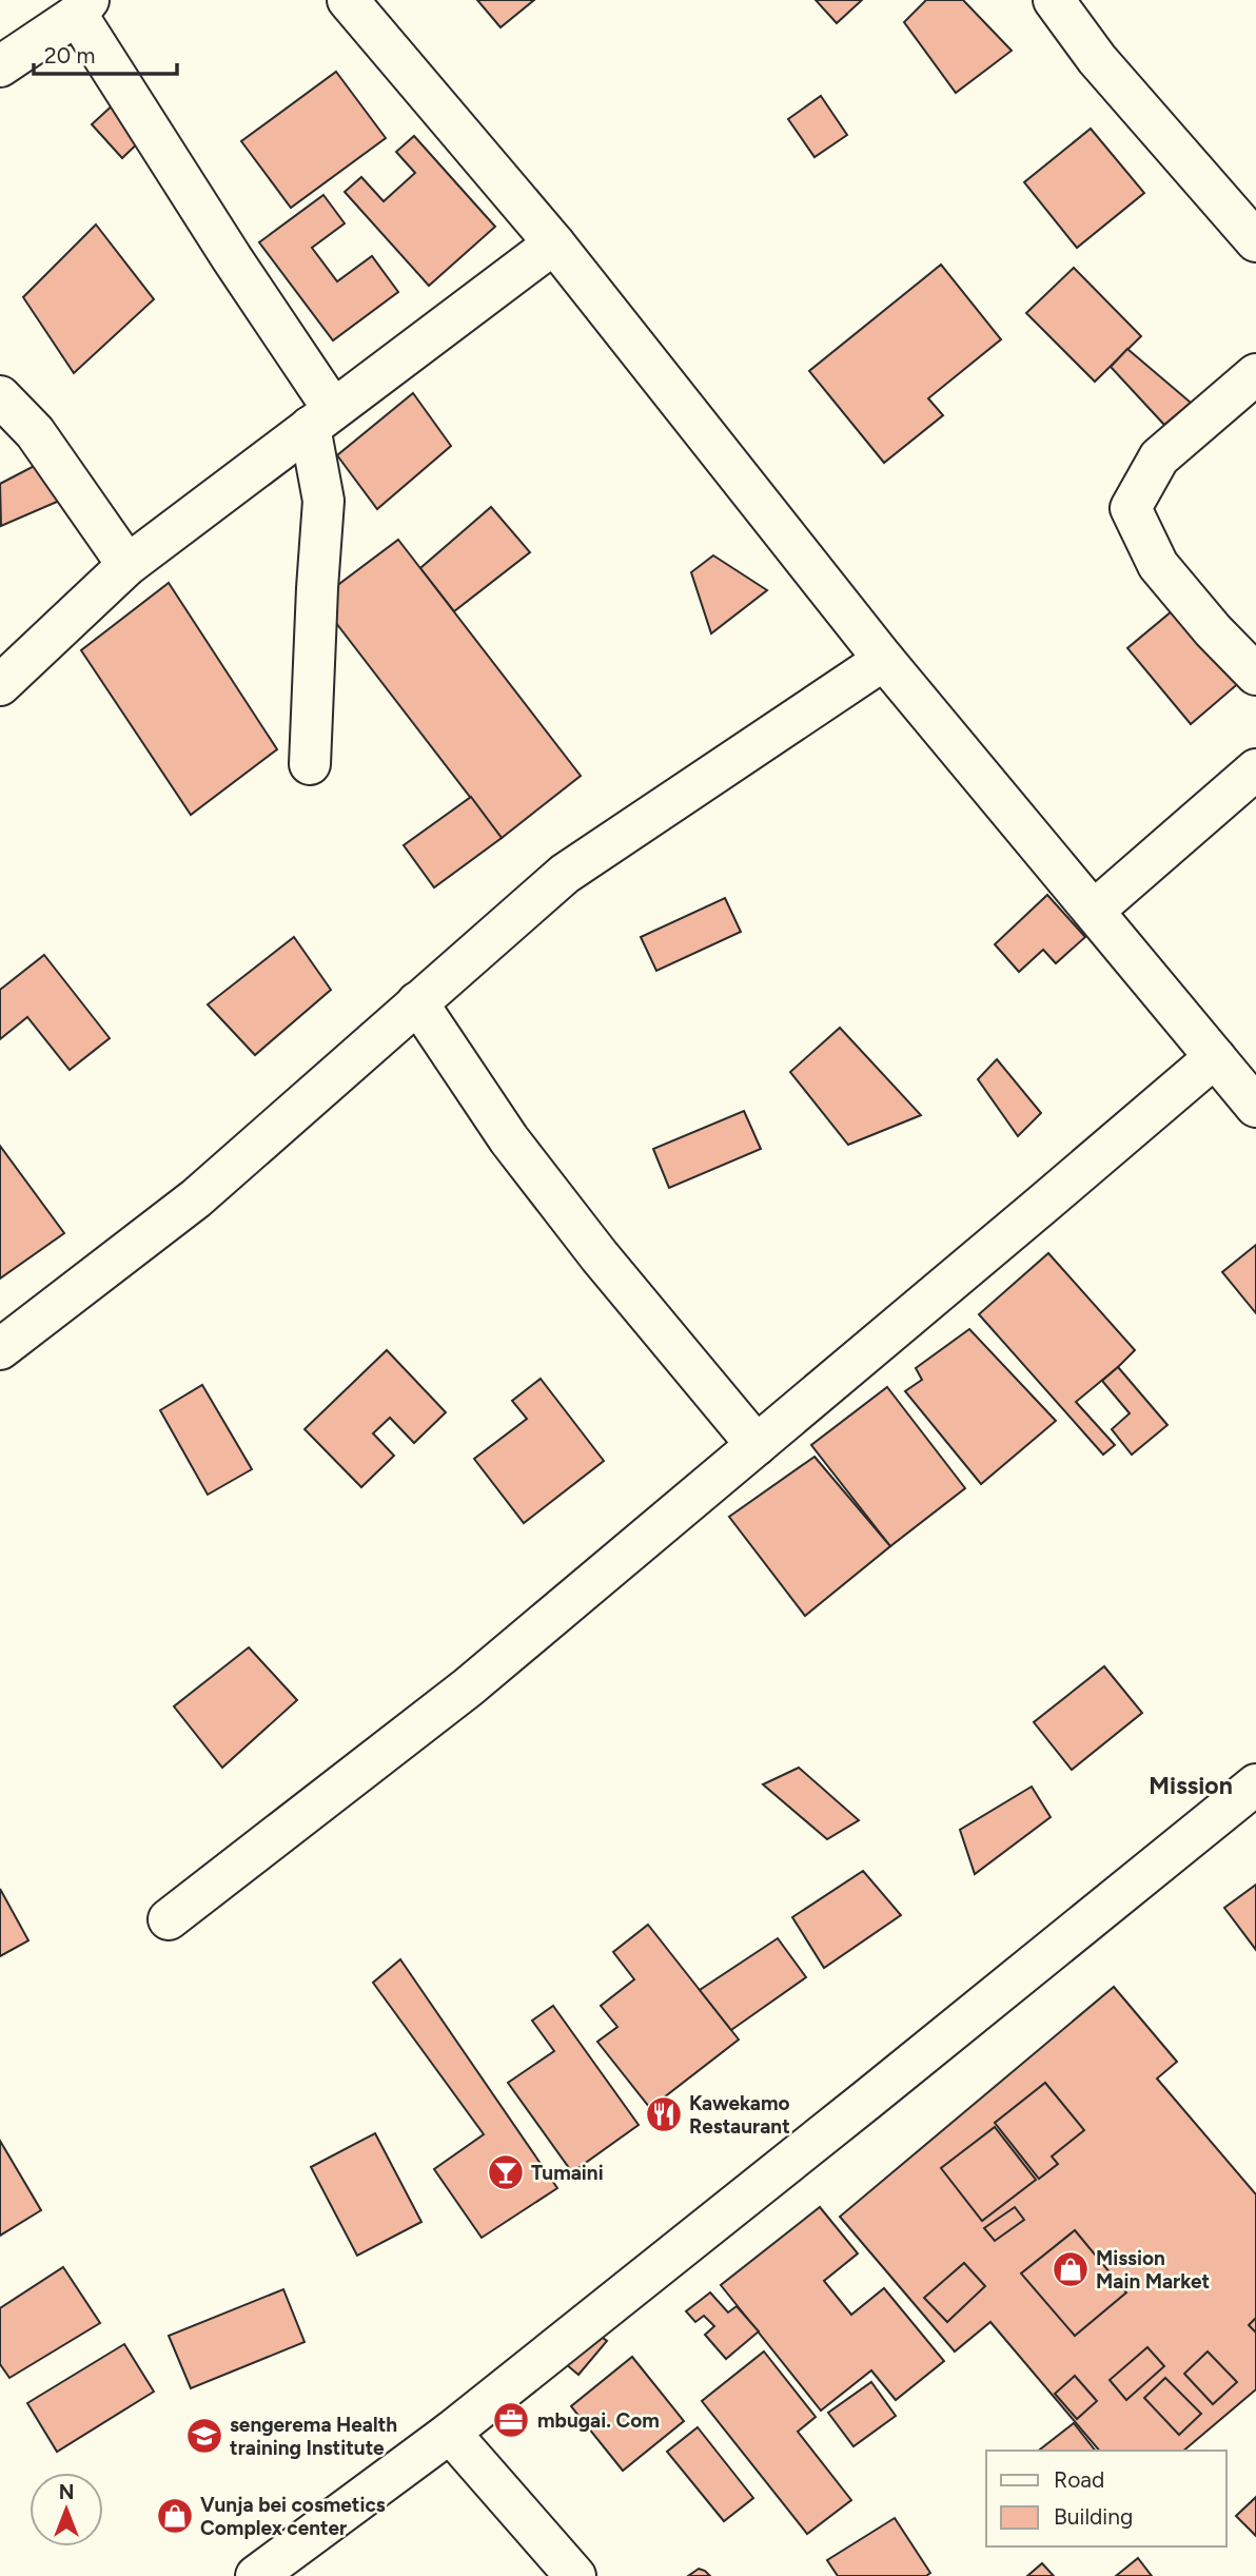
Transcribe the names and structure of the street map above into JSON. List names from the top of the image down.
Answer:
{
  "districts": ["Mission"],
  "places": {
    "restaurant": ["Kawekamo Restaurant"],
    "bar": ["Tumaini"],
    "shop": ["Mission Main Market", "Vunja bei cosmetics Complex center"],
    "office": ["mbugai. Com"],
    "school or university": ["sengerema Health training Institute"]
  },
  "legend": ["Road", "Building"],
  "scale_bar": "20 m",
  "north": "top"
}
